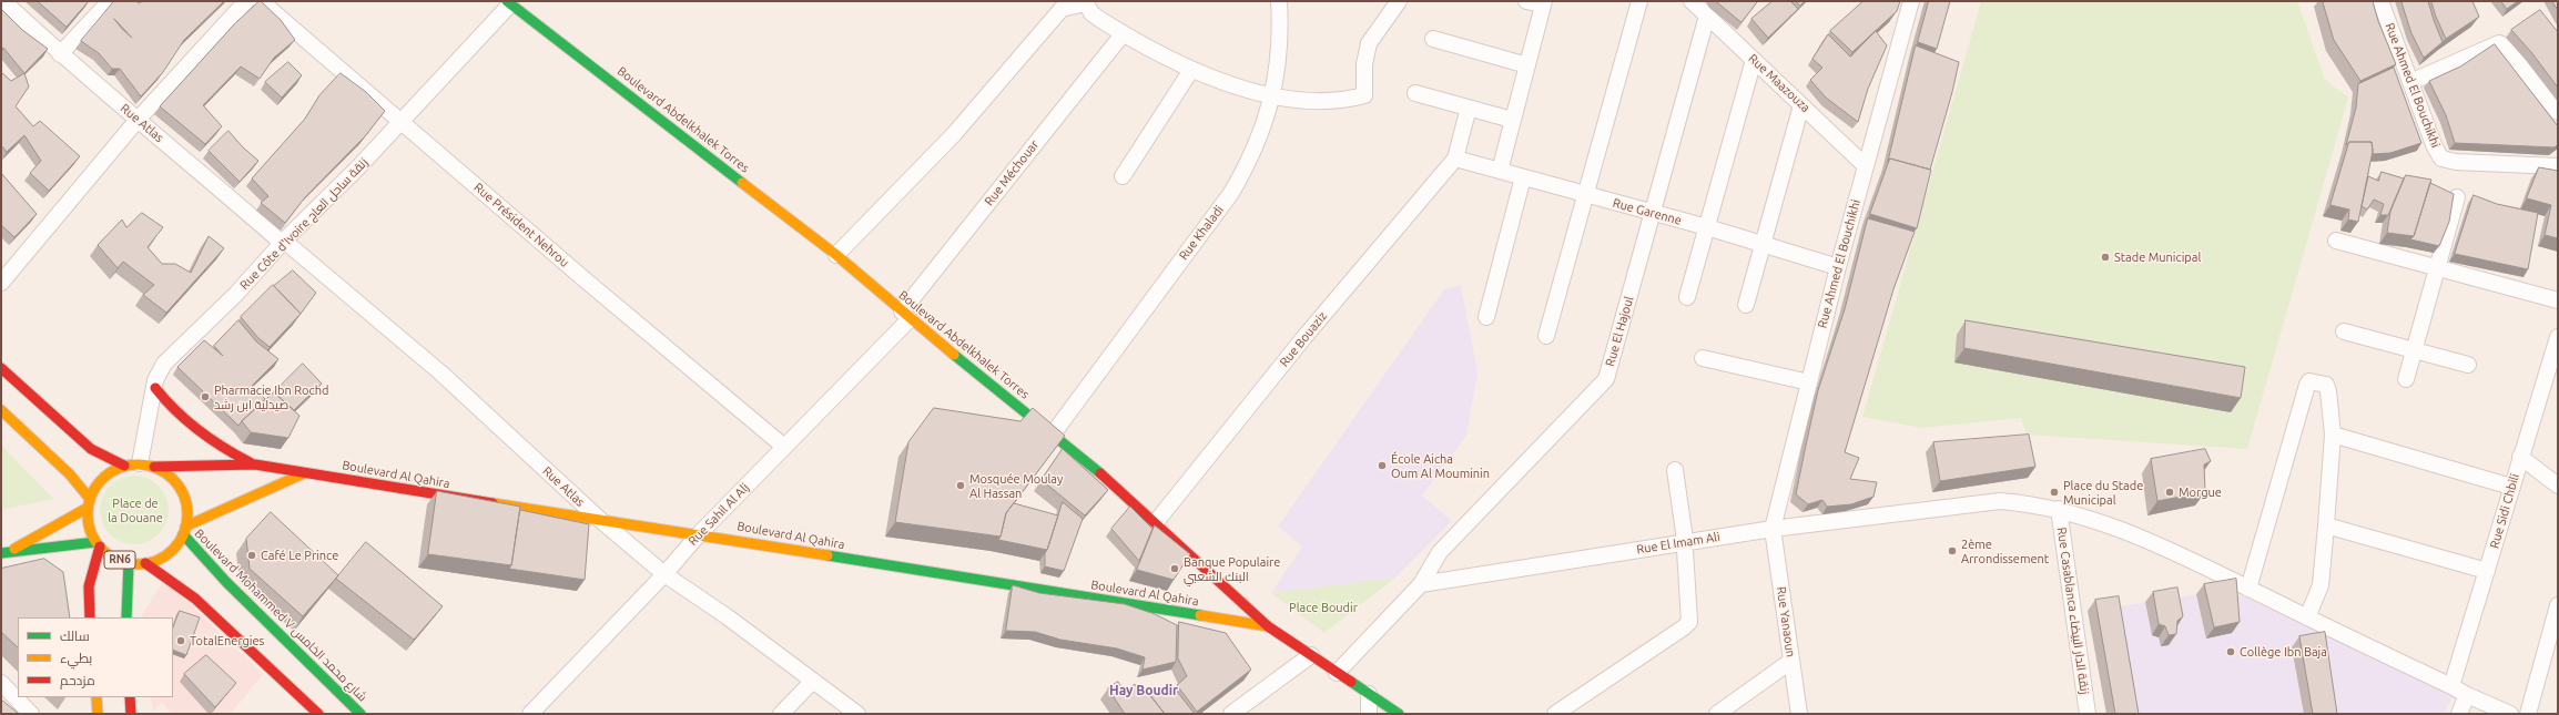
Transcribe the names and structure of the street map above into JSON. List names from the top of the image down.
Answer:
{
  "streets": {
    "main road": [
      "Boulevard Abdelkhalek Torres",
      "Boulevard Al Qahira",
      "RN6",
      "Boulevard Mohammed V شارع محمد الخامس"
    ],
    "street": [
      "Rue Maazouza",
      "Rue Ahmed El Bouchikhi",
      "Rue Atlas",
      "Rue Méchouar",
      "Rue Garenne",
      "Rue Côte d'Ivoire زنقة ساحل العاج",
      "Rue Président Nehrou",
      "Rue Khaladi",
      "Rue El Hajoul",
      "Rue Bouaziz",
      "Rue Sidi Chbili",
      "Rue Sahil Al Alj",
      "Rue El Imam Ali",
      "Rue Casablanca زنقة الدار البيضاء",
      "Rue Yanaoun"
    ]
  },
  "crossings": [
    ["Rue Maazouza", "Rue Ahmed El Bouchikhi"],
    ["Rue Maazouza", "Rue El Hajoul"],
    ["Rue Ahmed El Bouchikhi", "Rue Garenne"],
    ["Rue Ahmed El Bouchikhi", "Rue El Imam Ali"],
    ["Rue Ahmed El Bouchikhi", "Rue Yanaoun"],
    ["Boulevard Abdelkhalek Torres", "Rue Méchouar"],
    ["Boulevard Abdelkhalek Torres", "Rue Côte d'Ivoire زنقة ساحل العاج"],
    ["Boulevard Abdelkhalek Torres", "Rue Khaladi"],
    ["Boulevard Abdelkhalek Torres", "Rue Bouaziz"],
    ["Boulevard Abdelkhalek Torres", "Boulevard Al Qahira"],
    ["Boulevard Abdelkhalek Torres", "Rue Sahil Al Alj"],
    ["Rue Atlas", "Rue Côte d'Ivoire زنقة ساحل العاج"],
    ["Rue Atlas", "Boulevard Al Qahira"],
    ["Rue Atlas", "Rue Sahil Al Alj"],
    ["Rue Méchouar", "Rue Sahil Al Alj"],
    ["Rue Garenne", "Rue El Hajoul"],
    ["Rue Garenne", "Rue Bouaziz"],
    ["Rue Côte d'Ivoire زنقة ساحل العاج", "Rue Président Nehrou"],
    ["Rue Côte d'Ivoire زنقة ساحل العاج", "Boulevard Al Qahira"],
    ["Rue Côte d'Ivoire زنقة ساحل العاج", "RN6"],
    ["Rue Côte d'Ivoire زنقة ساحل العاج", "Boulevard Mohammed V شارع محمد الخامس"],
    ["Rue Président Nehrou", "Rue Sahil Al Alj"],
    ["Rue El Hajoul", "Rue El Imam Ali"],
    ["Boulevard Al Qahira", "Rue Sahil Al Alj"],
    ["Boulevard Al Qahira", "RN6"],
    ["Boulevard Al Qahira", "Boulevard Mohammed V شارع محمد الخامس"],
    ["Rue Sidi Chbili", "Rue El Imam Ali"],
    ["Rue El Imam Ali", "Rue Casablanca زنقة الدار البيضاء"],
    ["Rue El Imam Ali", "Rue Yanaoun"],
    ["RN6", "Boulevard Mohammed V شارع محمد الخامس"]
  ],
  "districts": ["Hay Boudir"],
  "parks": ["Place de la Douane", "Place Boudir"],
  "places": [
    "Stade Municipal",
    "Pharmacie Ibn Rochd صيدلية ابن رشد",
    "École Aicha Oum Al Mouminin",
    "Mosquée Moulay Al Hassan",
    "Place du Stade Municipal",
    "Morgue",
    "2ème Arrondissement",
    "Café Le Prince",
    "Banque Populaire البنك الشعبي",
    "TotalEnergies",
    "Collège Ibn Baja"
  ],
  "legend": ["سالك", "بطيء", "مزدحم"]
}
